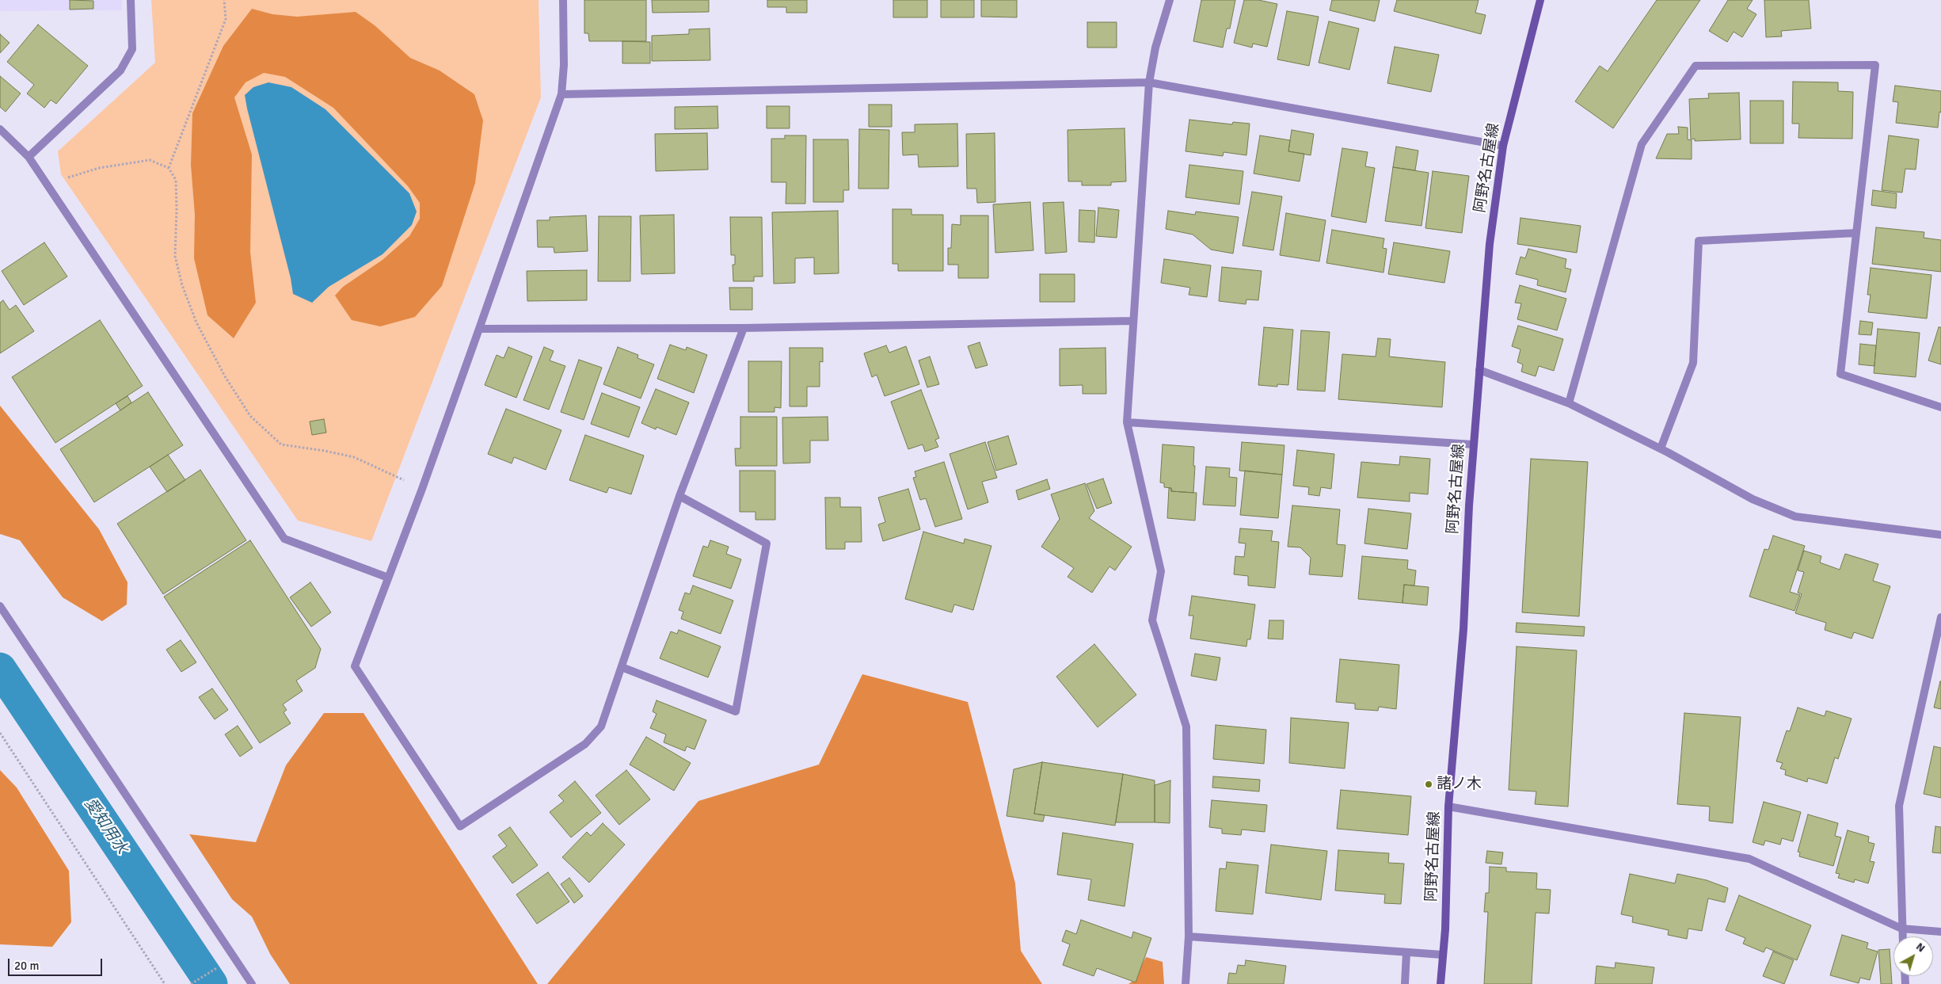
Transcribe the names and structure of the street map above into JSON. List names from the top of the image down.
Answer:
{
  "streets": {
    "main road": ["阿野名古屋線"]
  },
  "water": ["愛知用水"],
  "places": ["諸ノ木"],
  "scale_bar": "20 m",
  "north": "top right"
}
